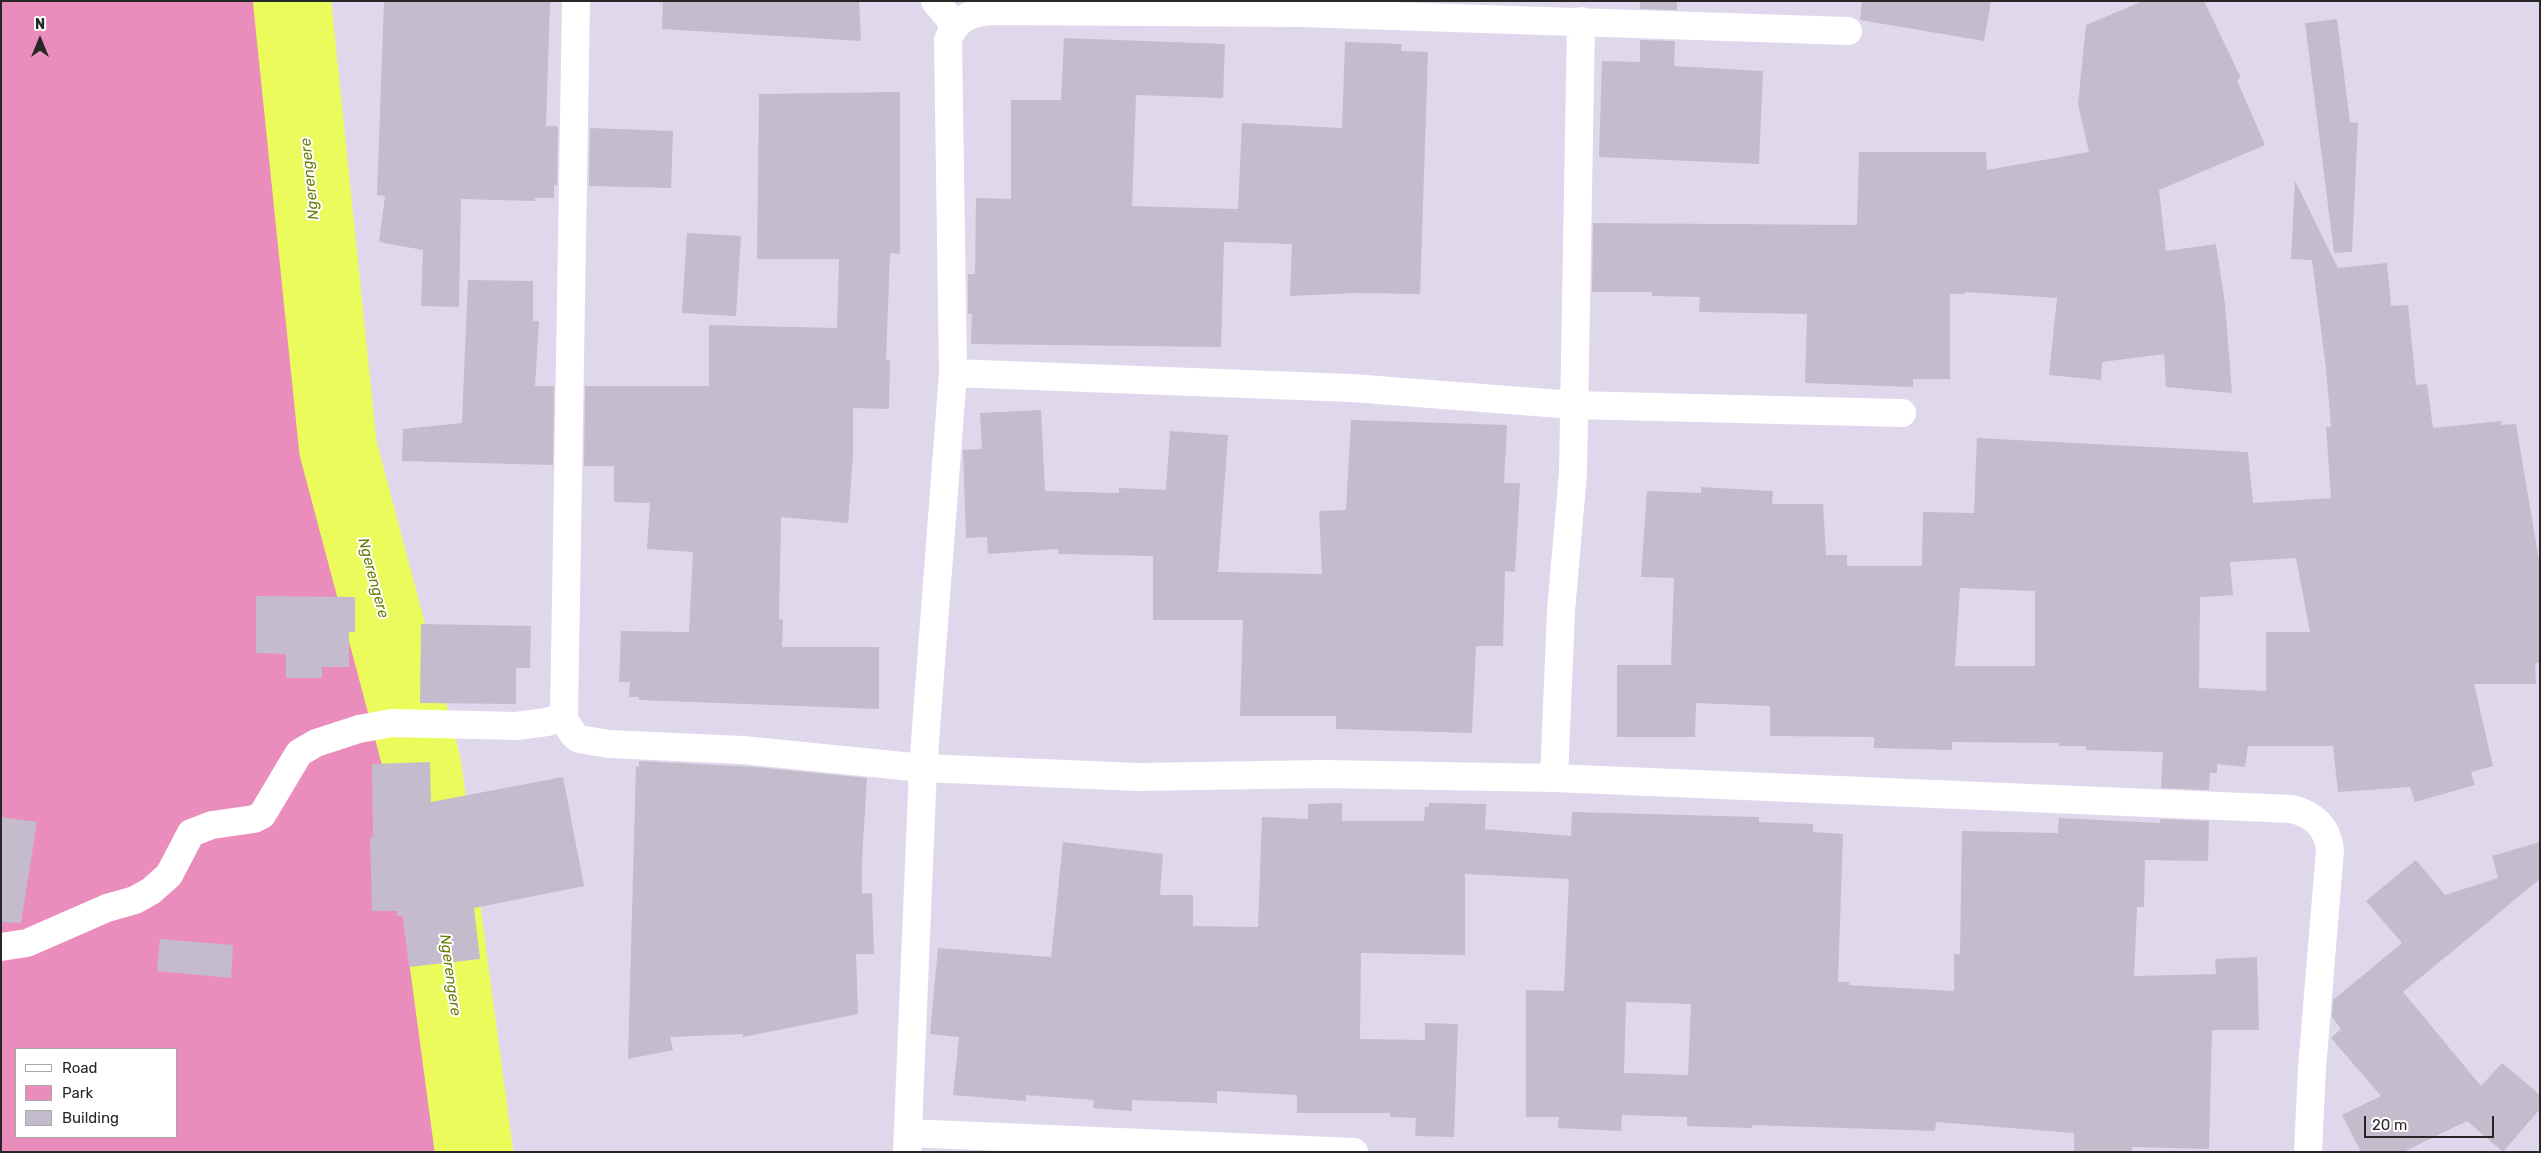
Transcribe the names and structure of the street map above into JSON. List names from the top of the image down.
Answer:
{
  "water": ["Ngerengere"],
  "legend": ["Road", "Park", "Building"],
  "scale_bar": "20 m",
  "north": "top"
}
